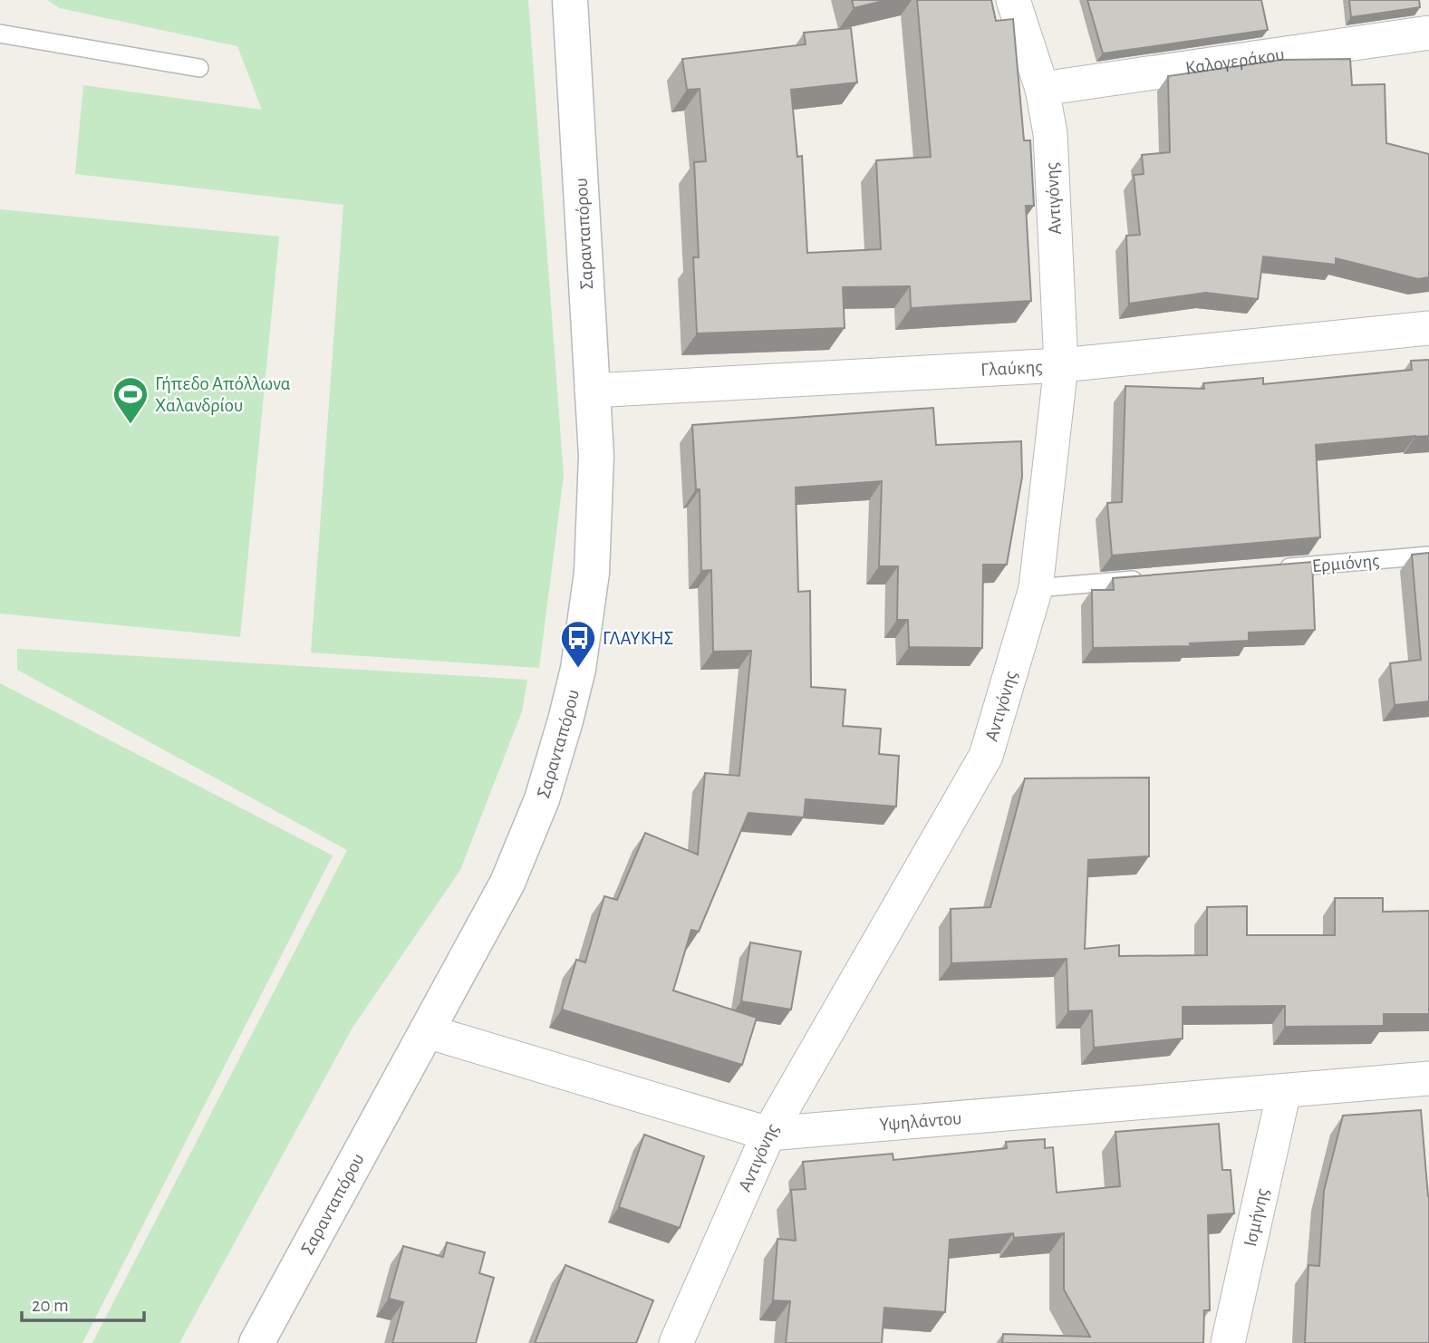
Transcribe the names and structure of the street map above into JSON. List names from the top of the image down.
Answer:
{
  "streets": {
    "street": [
      "Καλογεράκου",
      "Αντιγόνης",
      "Σαρανταπόρου",
      "Γλαύκης",
      "Υψηλάντου",
      "Ισμήνης"
    ],
    "lane": ["Ερμιόνης"]
  },
  "crossings": [
    ["Καλογεράκου", "Αντιγόνης"],
    ["Αντιγόνης", "Γλαύκης"],
    ["Αντιγόνης", "Υψηλάντου"],
    ["Σαρανταπόρου", "Γλαύκης"],
    ["Σαρανταπόρου", "Υψηλάντου"],
    ["Υψηλάντου", "Ισμήνης"]
  ],
  "places": {
    "sports": ["Γήπεδο Απόλλωνα Χαλανδρίου"],
    "bus stop": ["ΓΛΑΥΚΗΣ"]
  },
  "scale_bar": "20 m"
}
